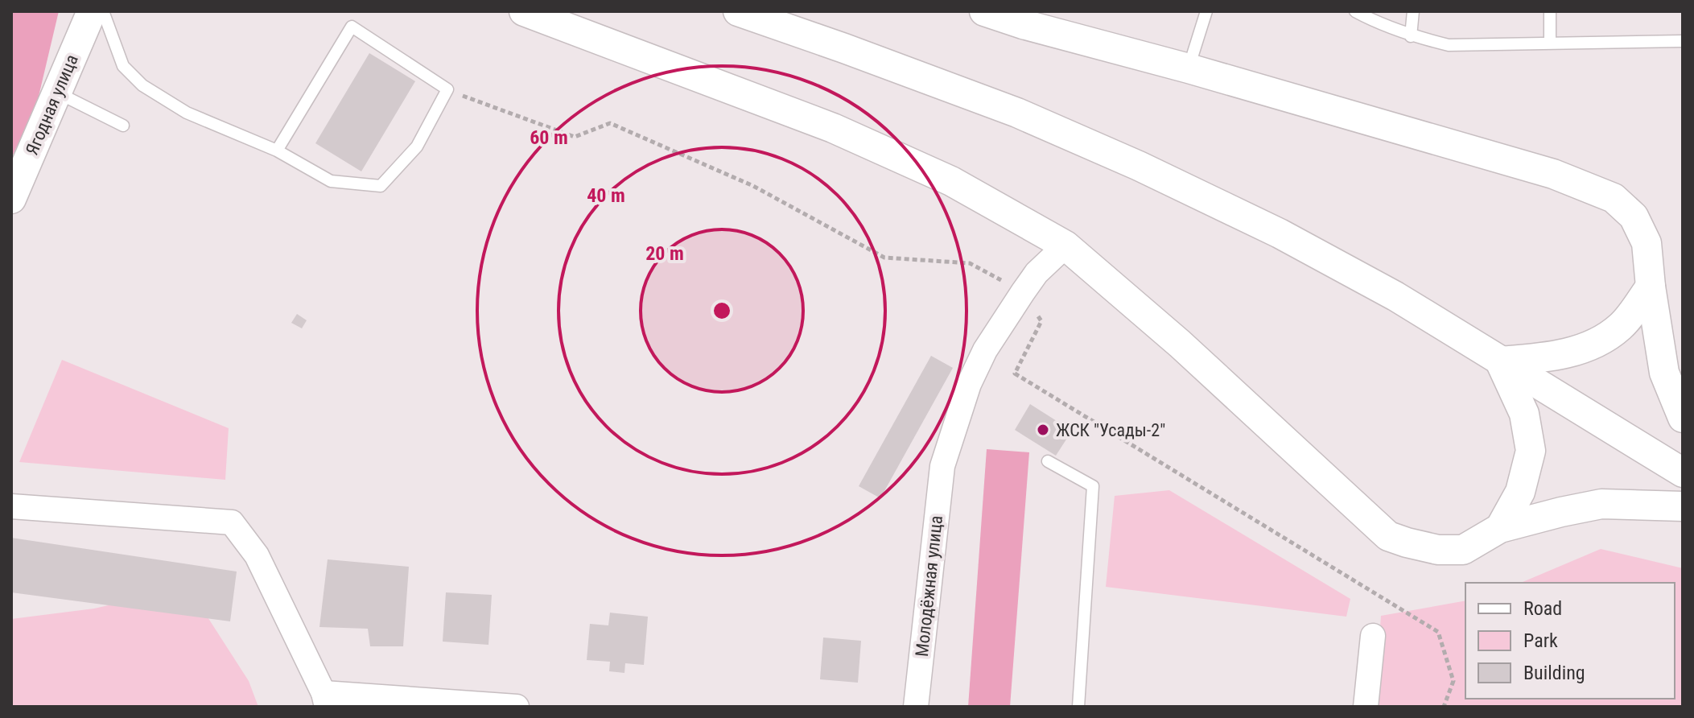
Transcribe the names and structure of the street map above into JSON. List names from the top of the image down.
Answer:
{
  "streets": {
    "street": ["Ягодная улица", "Молодёжная улица"]
  },
  "places": ["ЖСК \"Усады-2\""],
  "legend": ["Road", "Park", "Building"],
  "rings": ["60 m", "40 m", "20 m"]
}
